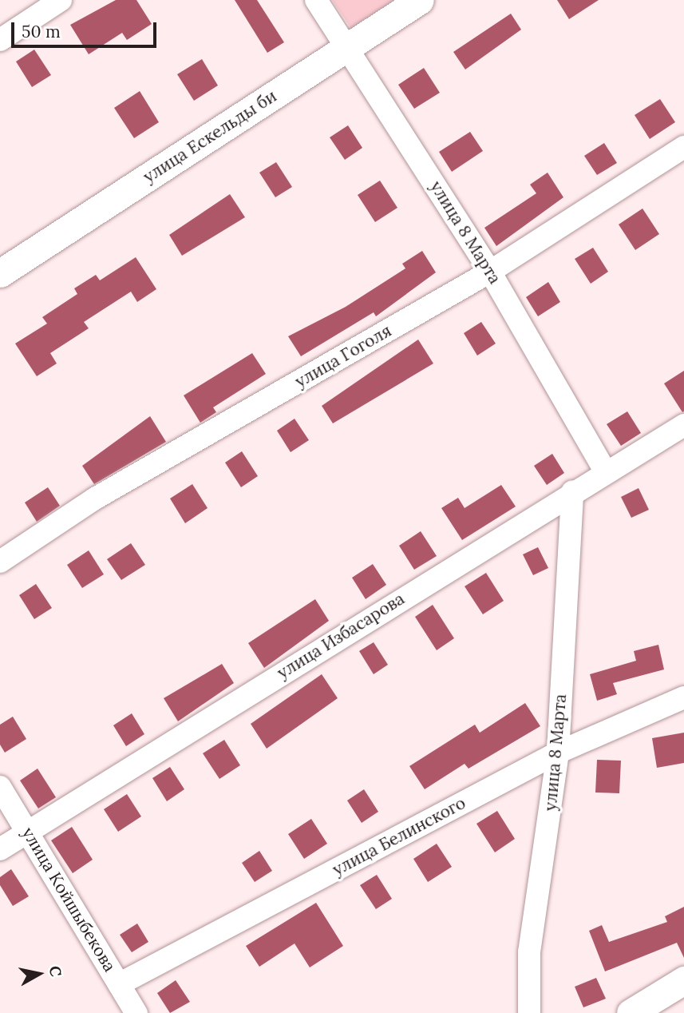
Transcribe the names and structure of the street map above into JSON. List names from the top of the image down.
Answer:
{
  "streets": {
    "street": [
      "улица Ескельды би",
      "улица 8 Марта",
      "улица Гоголя",
      "улица Избасарова",
      "улица Белинского",
      "улица Койшыбекова"
    ]
  },
  "crossings": [
    ["улица Ескельды би", "улица 8 Марта"],
    ["улица 8 Марта", "улица Гоголя"],
    ["улица 8 Марта", "улица Избасарова"],
    ["улица 8 Марта", "улица Белинского"],
    ["улица Избасарова", "улица Койшыбекова"],
    ["улица Белинского", "улица Койшыбекова"]
  ],
  "scale_bar": "50 m",
  "north": "right"
}
